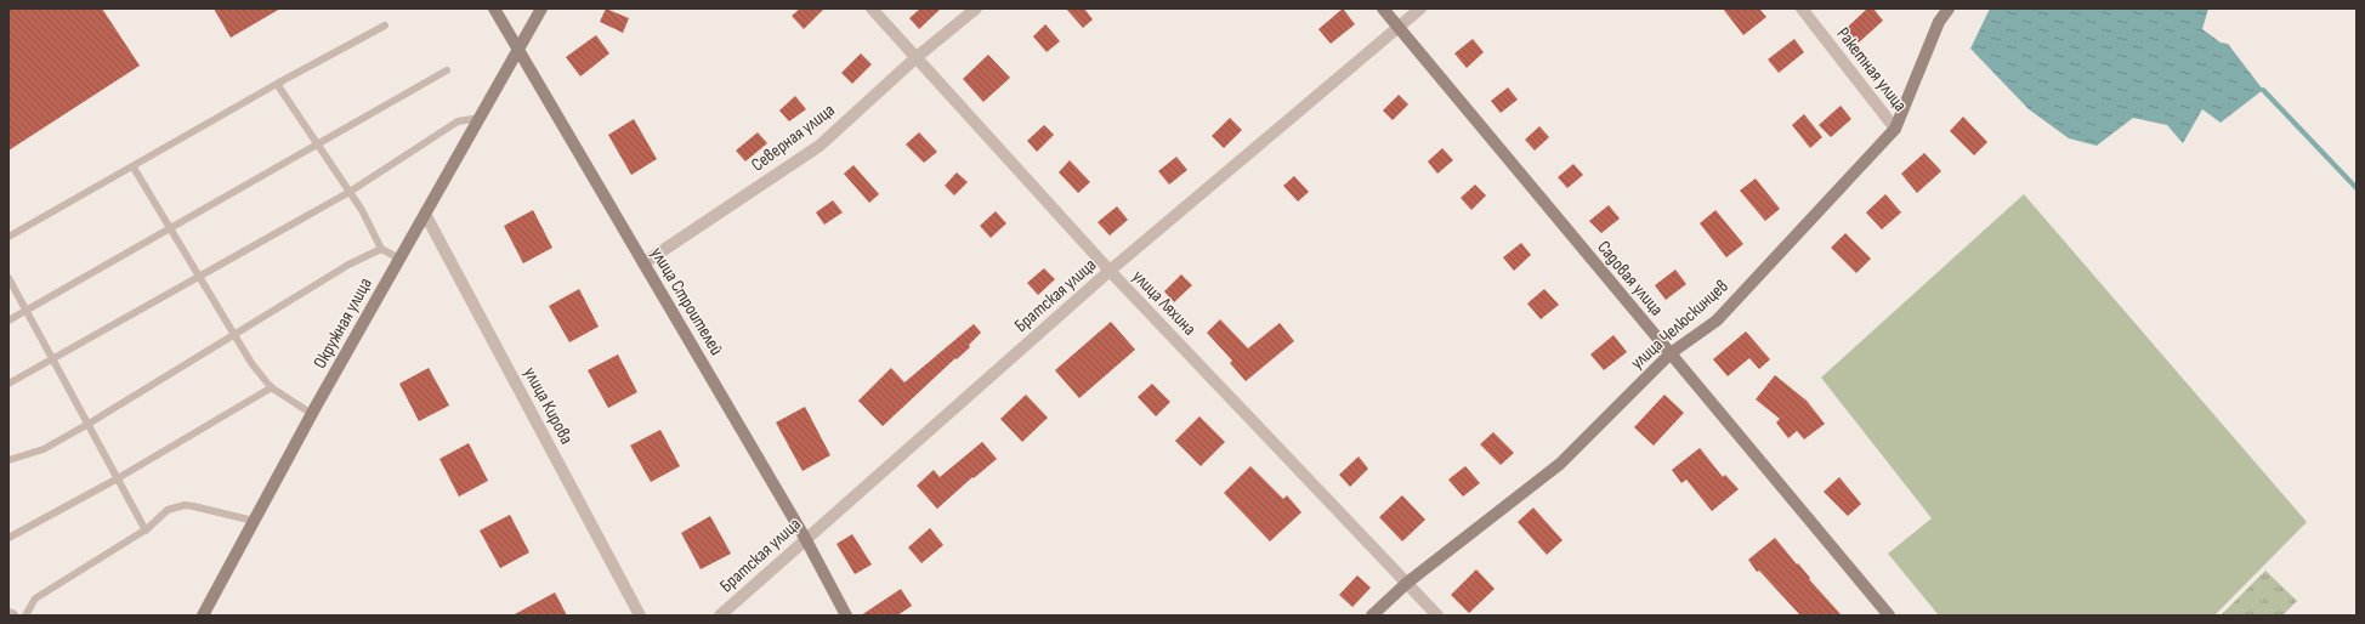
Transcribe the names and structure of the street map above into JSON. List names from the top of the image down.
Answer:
{
  "streets": {
    "street": [
      "Ракетная улица",
      "Северная улица",
      "Садовая улица",
      "Братская улица",
      "улица Строителей",
      "улица Ляхина",
      "Окружная улица",
      "улица Челюскинцев",
      "улица Кирова"
    ]
  },
  "crossings": [
    ["Ракетная улица", "улица Челюскинцев"],
    ["Северная улица", "улица Строителей"],
    ["Северная улица", "улица Ляхина"],
    ["Садовая улица", "Братская улица"],
    ["Садовая улица", "улица Челюскинцев"],
    ["Братская улица", "улица Строителей"],
    ["Братская улица", "улица Ляхина"],
    ["улица Строителей", "Окружная улица"],
    ["улица Ляхина", "улица Челюскинцев"],
    ["Окружная улица", "улица Кирова"]
  ]
}
